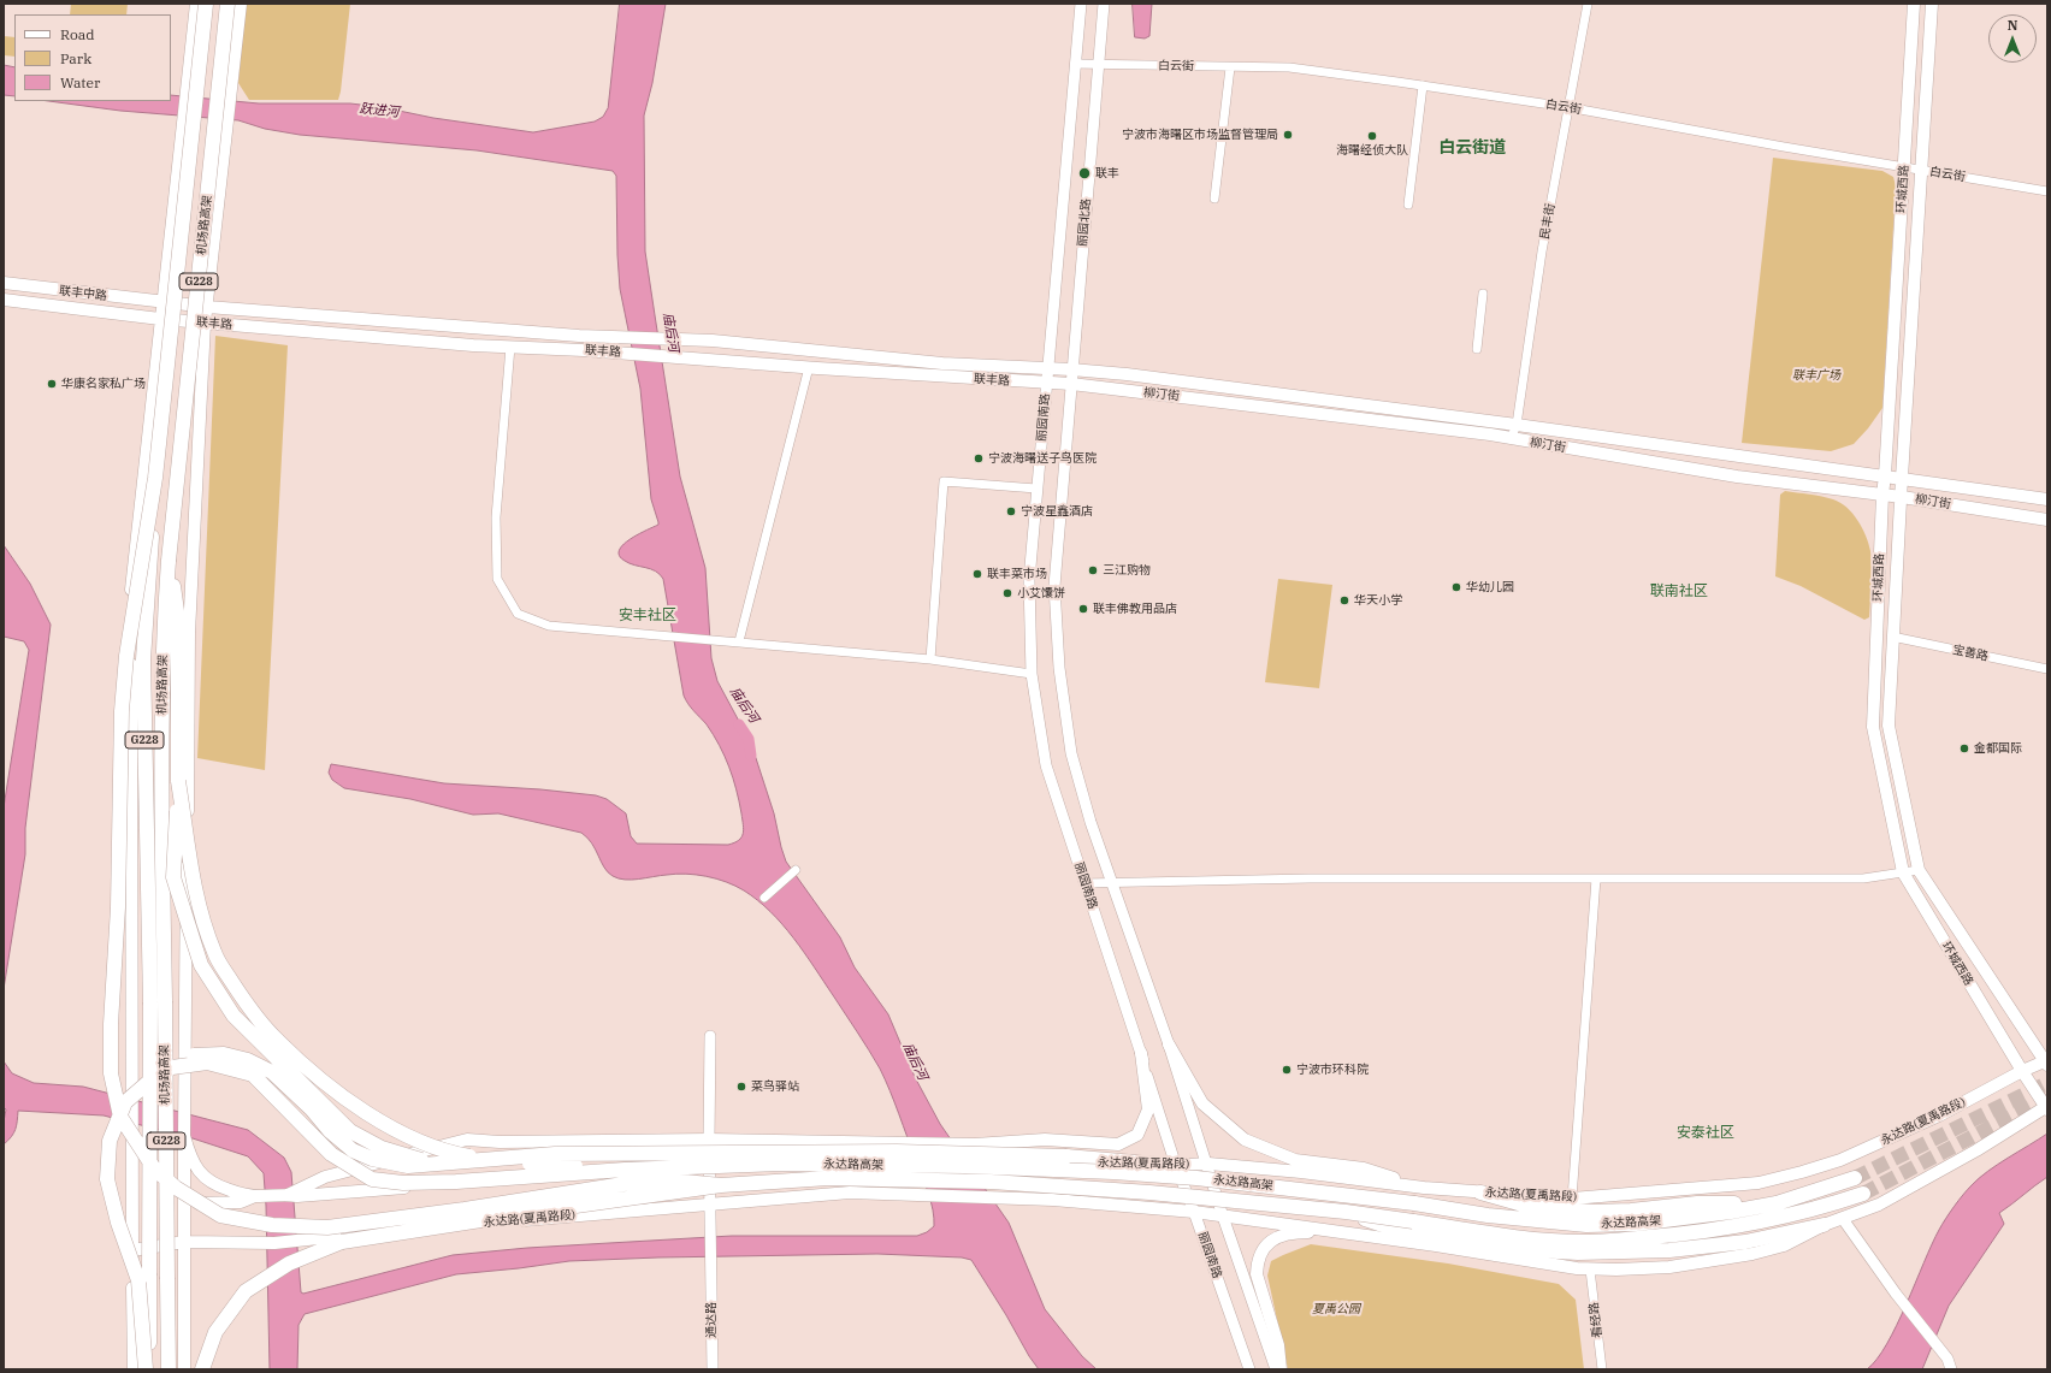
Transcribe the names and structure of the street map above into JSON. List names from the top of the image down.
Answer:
{
  "streets": {
    "highway": ["机场路高架", "G228", "永达路高架"],
    "main road": [
      "环城西路",
      "丽园北路",
      "联丰中路",
      "联丰路",
      "柳汀街",
      "丽园南路",
      "永达路(夏禹路段)",
      "通达路"
    ],
    "street": [
      "白云街",
      "民丰街",
      "宝善路",
      "看经路"
    ]
  },
  "crossings": [
    ["白云街", "环城西路"],
    ["白云街", "民丰街"],
    ["白云街", "丽园北路"],
    ["环城西路", "柳汀街"],
    ["环城西路", "宝善路"],
    ["环城西路", "永达路(夏禹路段)"],
    ["民丰街", "柳汀街"],
    ["丽园北路", "联丰路"],
    ["丽园北路", "柳汀街"],
    ["丽园北路", "丽园南路"],
    ["联丰中路", "联丰路"],
    ["联丰路", "柳汀街"],
    ["联丰路", "丽园南路"],
    ["柳汀街", "丽园南路"],
    ["丽园南路", "永达路(夏禹路段)"],
    ["永达路(夏禹路段)", "通达路"]
  ],
  "districts": [
    "白云街道",
    "联南社区",
    "安丰社区",
    "安泰社区"
  ],
  "water": ["跃进河", "庙后河"],
  "parks": ["联丰广场", "夏禹公园"],
  "places": [
    "宁波市海曙区市场监督管理局",
    "海曙经侦大队",
    "联丰",
    "华康名家私广场",
    "宁波海曙送子鸟医院",
    "宁波星鑫酒店",
    "三江购物",
    "联丰菜市场",
    "华幼儿园",
    "小艾馕饼",
    "华天小学",
    "联丰佛教用品店",
    "金都国际",
    "宁波市环科院",
    "菜鸟驿站"
  ],
  "legend": ["Road", "Park", "Water"],
  "north": "top"
}
